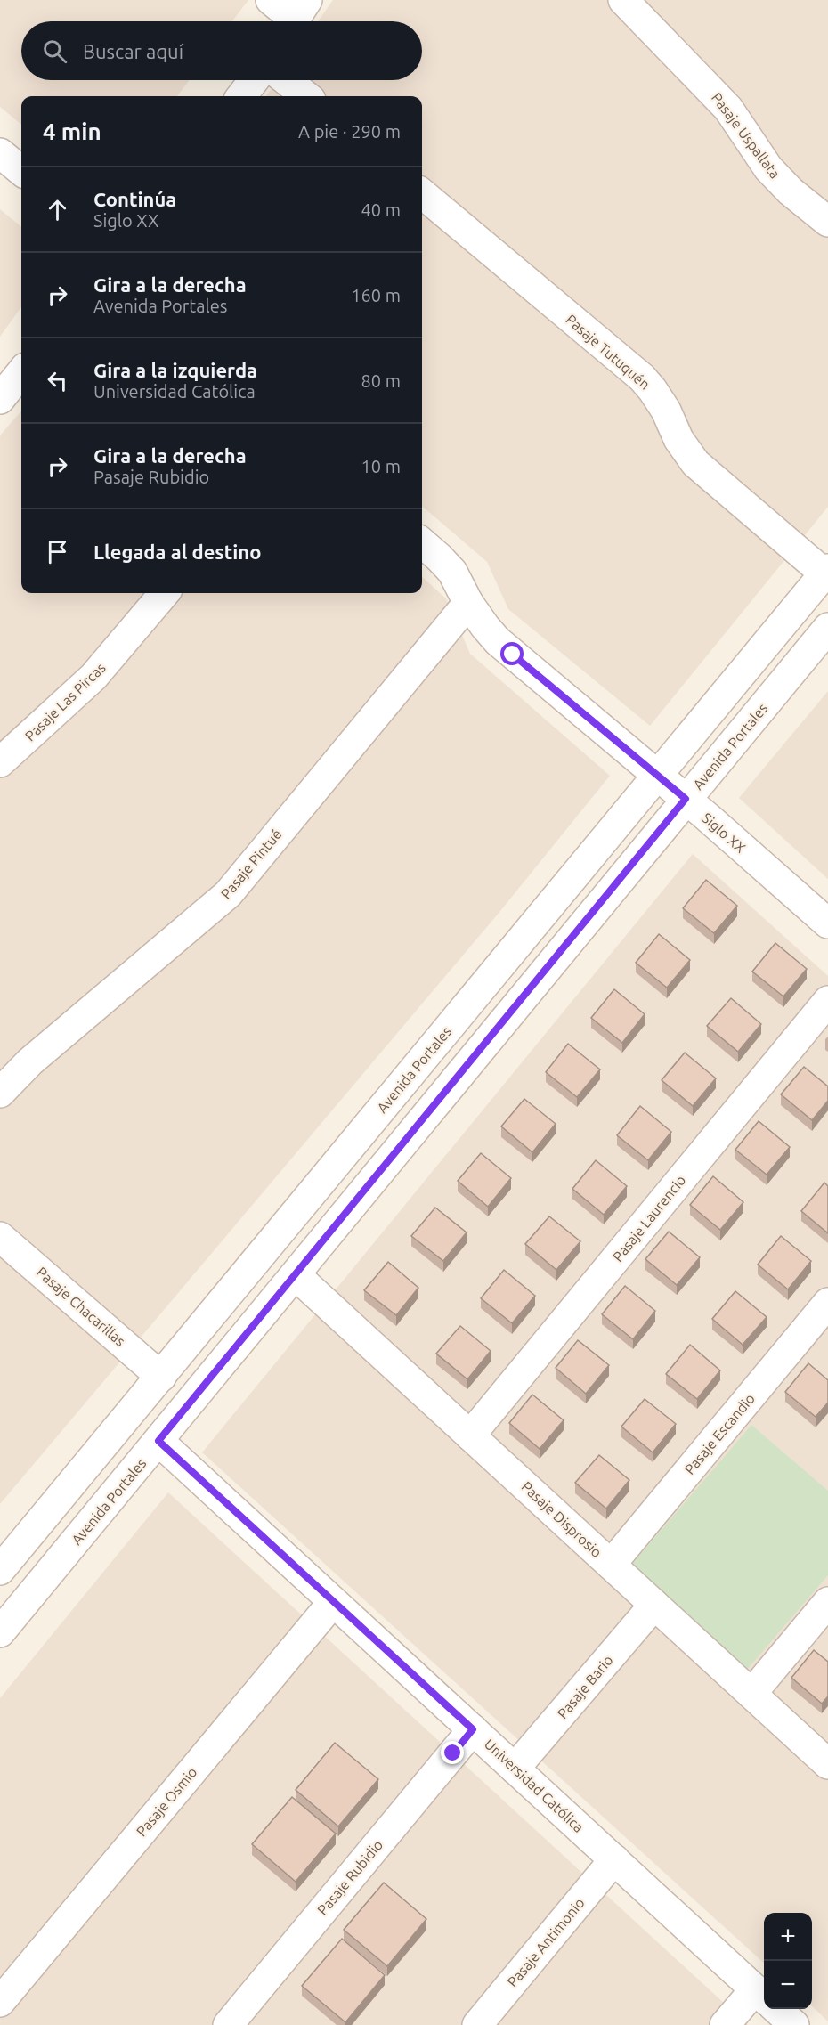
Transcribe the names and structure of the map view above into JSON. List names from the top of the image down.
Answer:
{
  "streets": {
    "street": [
      "Pasaje Uspallata",
      "Pasaje Tutuquén",
      "Pasaje Las Pircas",
      "Avenida Portales",
      "Siglo XX",
      "Pasaje Pintué",
      "Pasaje Laurencio",
      "Pasaje Chacarillas",
      "Pasaje Escandio",
      "Pasaje Disprosio",
      "Pasaje Bario",
      "Universidad Católica",
      "Pasaje Osmio",
      "Pasaje Rubidio",
      "Pasaje Antimonio"
    ]
  },
  "crossings": [
    ["Pasaje Tutuquén", "Avenida Portales"],
    ["Avenida Portales", "Siglo XX"],
    ["Avenida Portales", "Pasaje Chacarillas"],
    ["Avenida Portales", "Pasaje Disprosio"],
    ["Avenida Portales", "Universidad Católica"],
    ["Siglo XX", "Pasaje Pintué"],
    ["Pasaje Laurencio", "Pasaje Disprosio"],
    ["Pasaje Escandio", "Pasaje Disprosio"],
    ["Pasaje Disprosio", "Pasaje Bario"],
    ["Pasaje Bario", "Universidad Católica"],
    ["Universidad Católica", "Pasaje Osmio"],
    ["Universidad Católica", "Pasaje Rubidio"],
    ["Universidad Católica", "Pasaje Antimonio"]
  ],
  "page": {
    "search": "Buscar aquí",
    "heading": ["4 min", "A pie · 290 m"],
    "list": [
      ["Continúa", "Siglo XX", "40 m"],
      ["Gira a la derecha", "Avenida Portales", "160 m"],
      ["Gira a la izquierda", "Universidad Católica", "80 m"],
      ["Gira a la derecha", "Pasaje Rubidio", "10 m"],
      "Llegada al destino"
    ],
    "map_buttons": ["+", "−"]
  }
}
